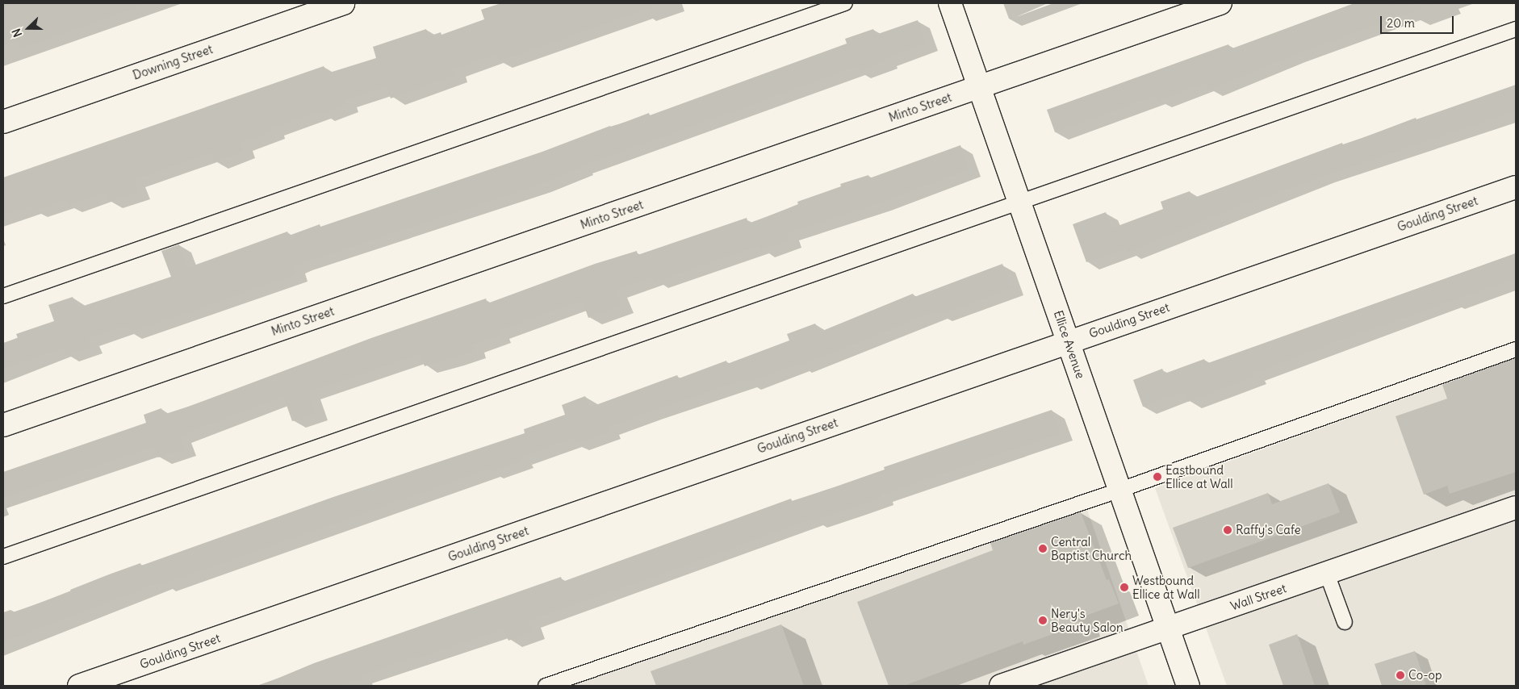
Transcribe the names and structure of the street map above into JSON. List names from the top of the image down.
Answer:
{
  "streets": {
    "street": [
      "Downing Street",
      "Minto Street",
      "Goulding Street",
      "Ellice Avenue",
      "Wall Street"
    ]
  },
  "crossings": [
    ["Minto Street", "Ellice Avenue"],
    ["Goulding Street", "Ellice Avenue"],
    ["Ellice Avenue", "Wall Street"]
  ],
  "places": [
    "Eastbound Ellice at Wall",
    "Raffy's Cafe",
    "Central Baptist Church",
    "Westbound Ellice at Wall",
    "Nery's Beauty Salon",
    "Co-op"
  ],
  "scale_bar": "20 m",
  "north": "left"
}
